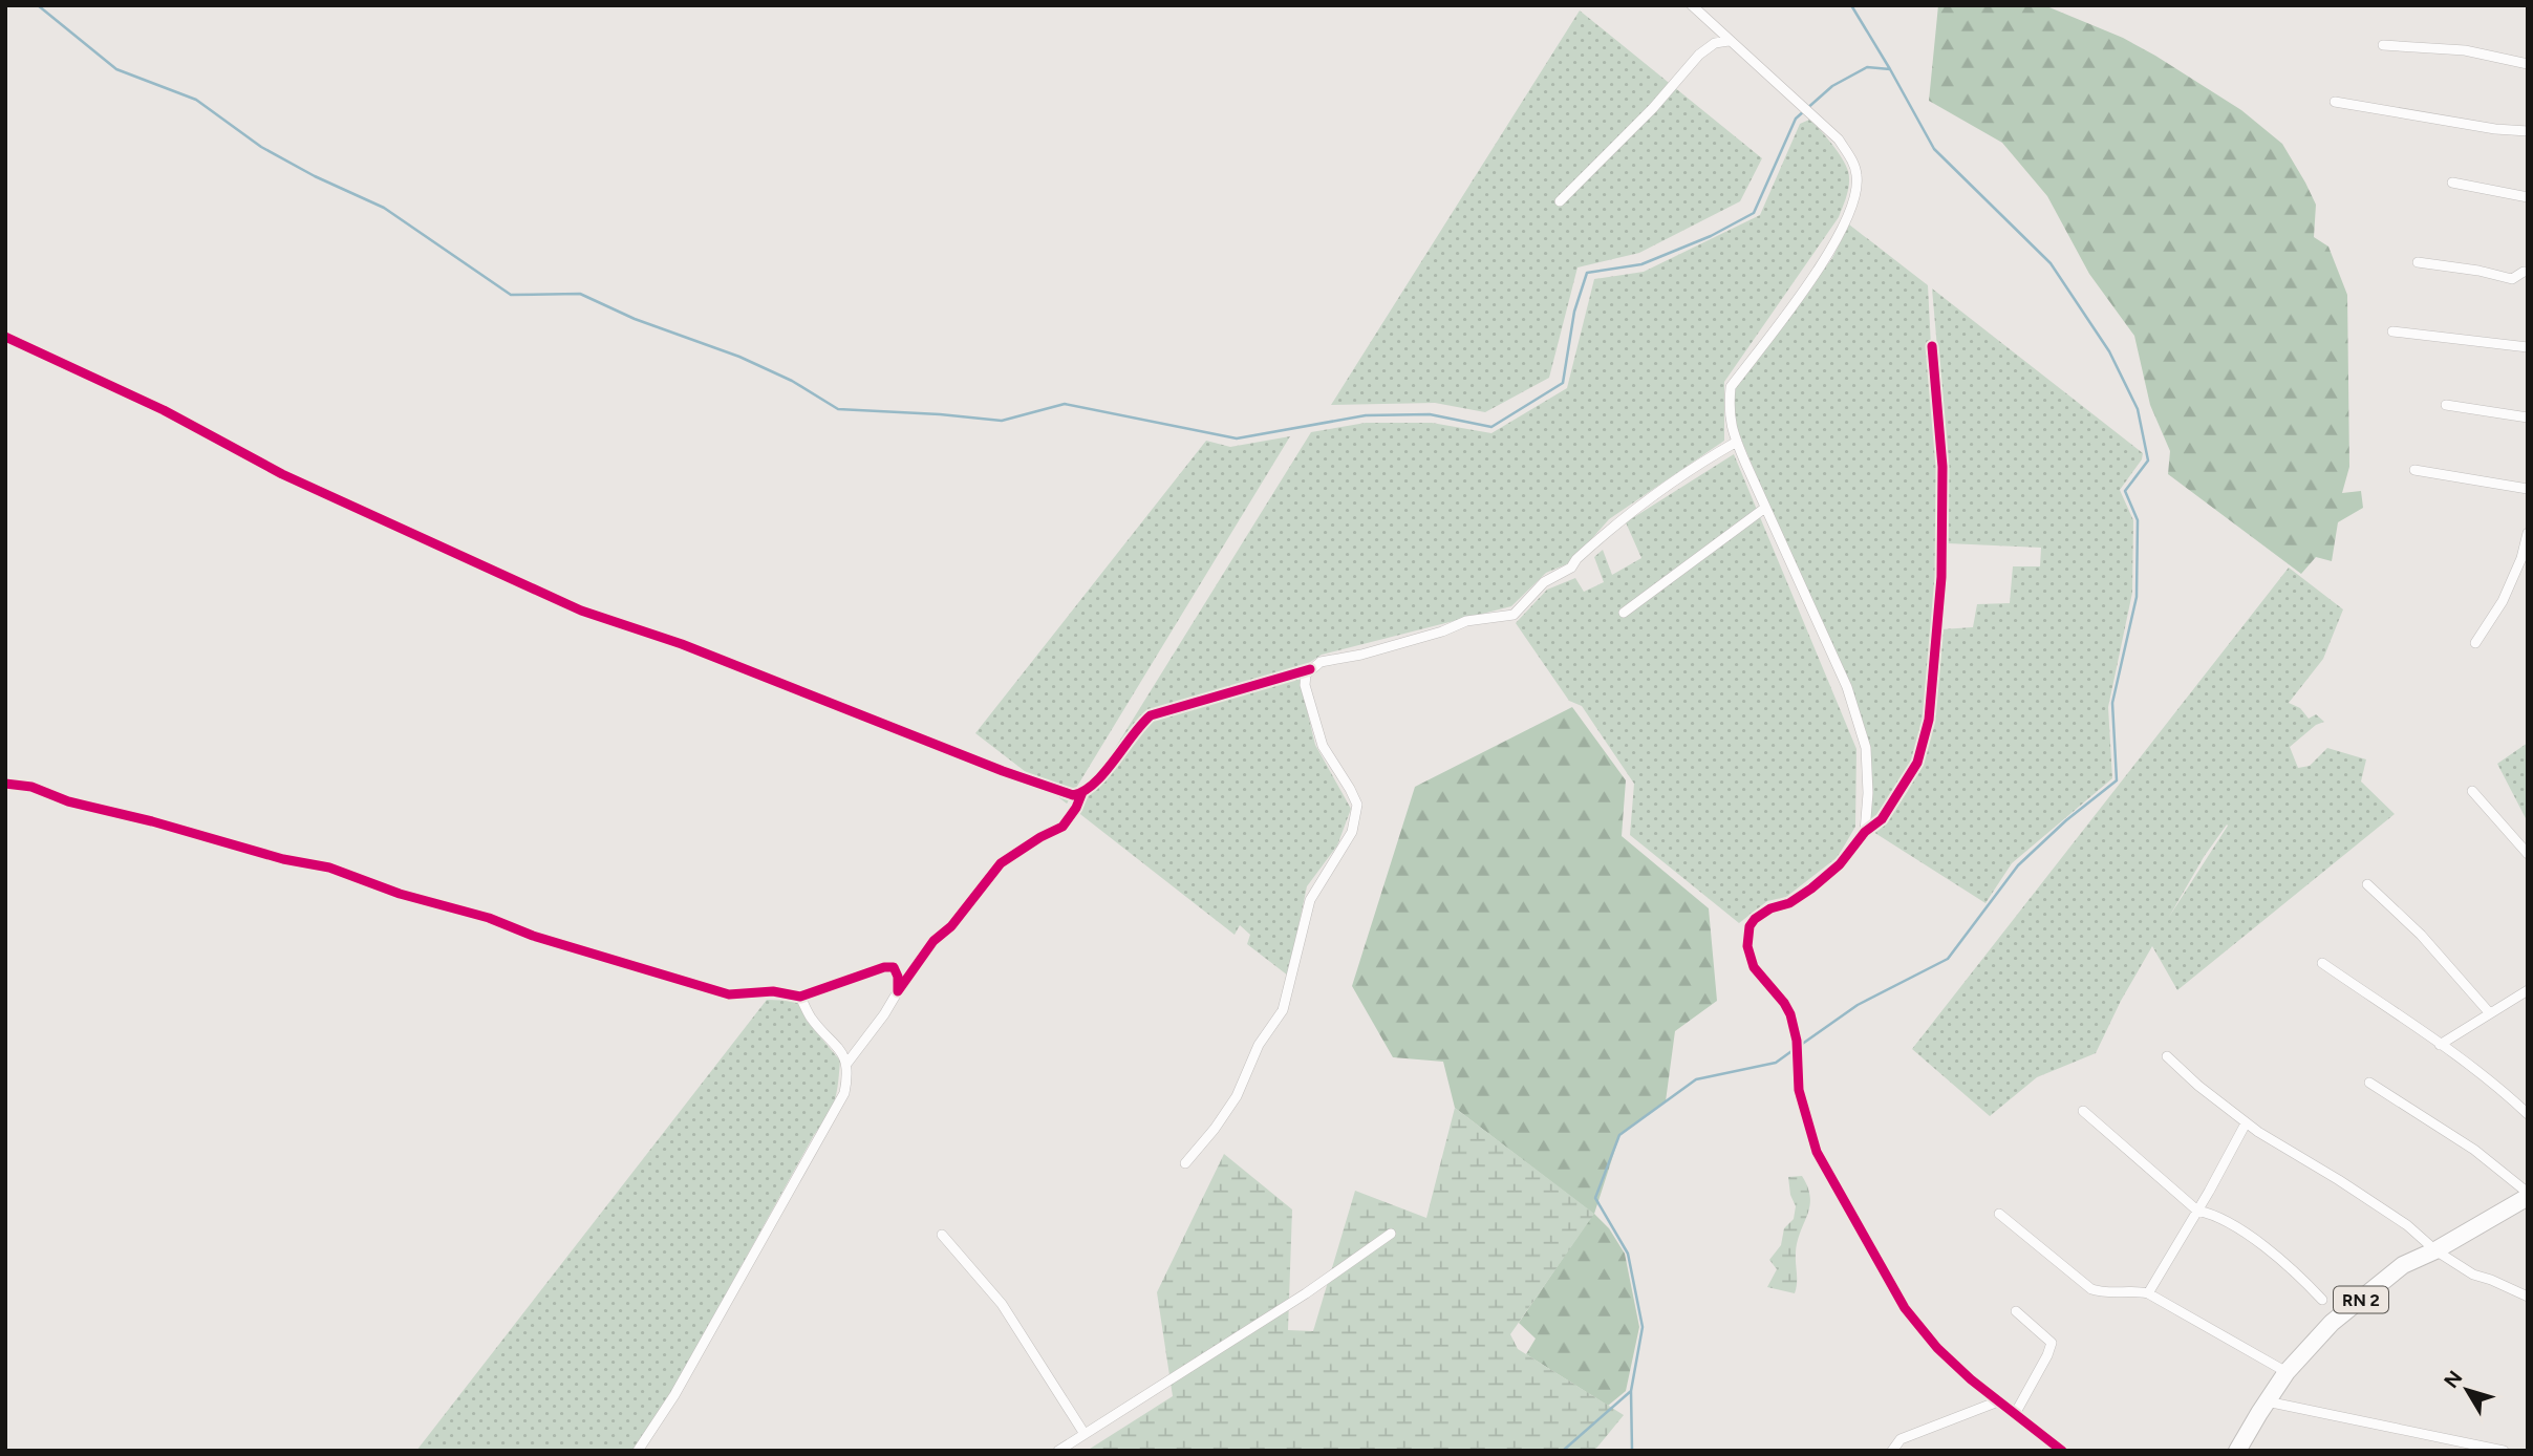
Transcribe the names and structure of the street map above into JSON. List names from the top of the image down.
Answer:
{
  "streets": {
    "highway": ["RN 2"]
  },
  "north": "top left"
}
